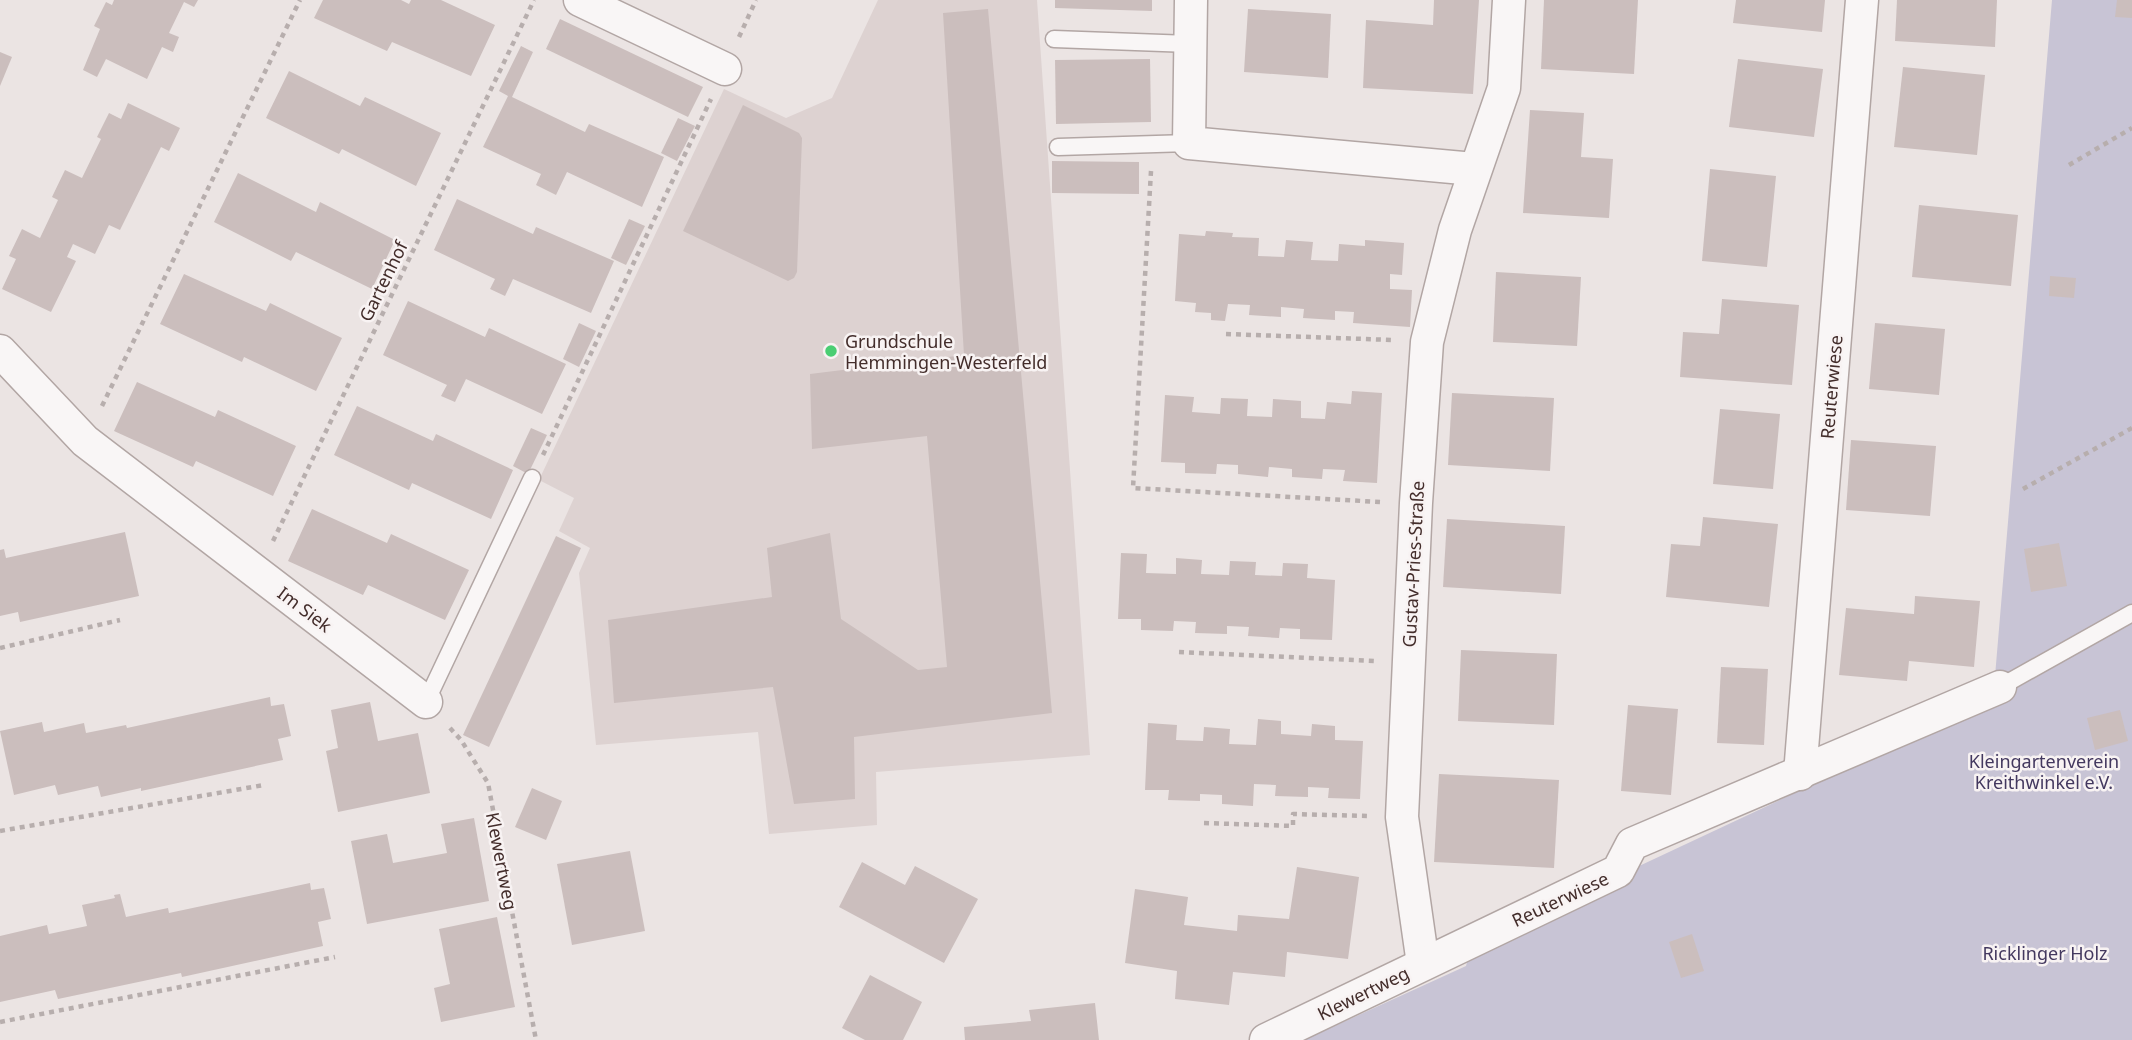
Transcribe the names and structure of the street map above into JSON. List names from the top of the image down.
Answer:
{
  "streets": {
    "street": [
      "Reuterwiese",
      "Gustav-Pries-Straße",
      "Im Siek",
      "Klewertweg"
    ],
    "path": ["Gartenhof"]
  },
  "crossings": [
    ["Gartenhof", "Im Siek"],
    ["Reuterwiese", "Gustav-Pries-Straße"],
    ["Reuterwiese", "Klewertweg"],
    ["Gustav-Pries-Straße", "Klewertweg"],
    ["Im Siek", "Klewertweg"]
  ],
  "parks": ["Kleingartenverein Kreithwinkel e.V.", "Ricklinger Holz"],
  "places": ["Grundschule Hemmingen-Westerfeld"]
}
